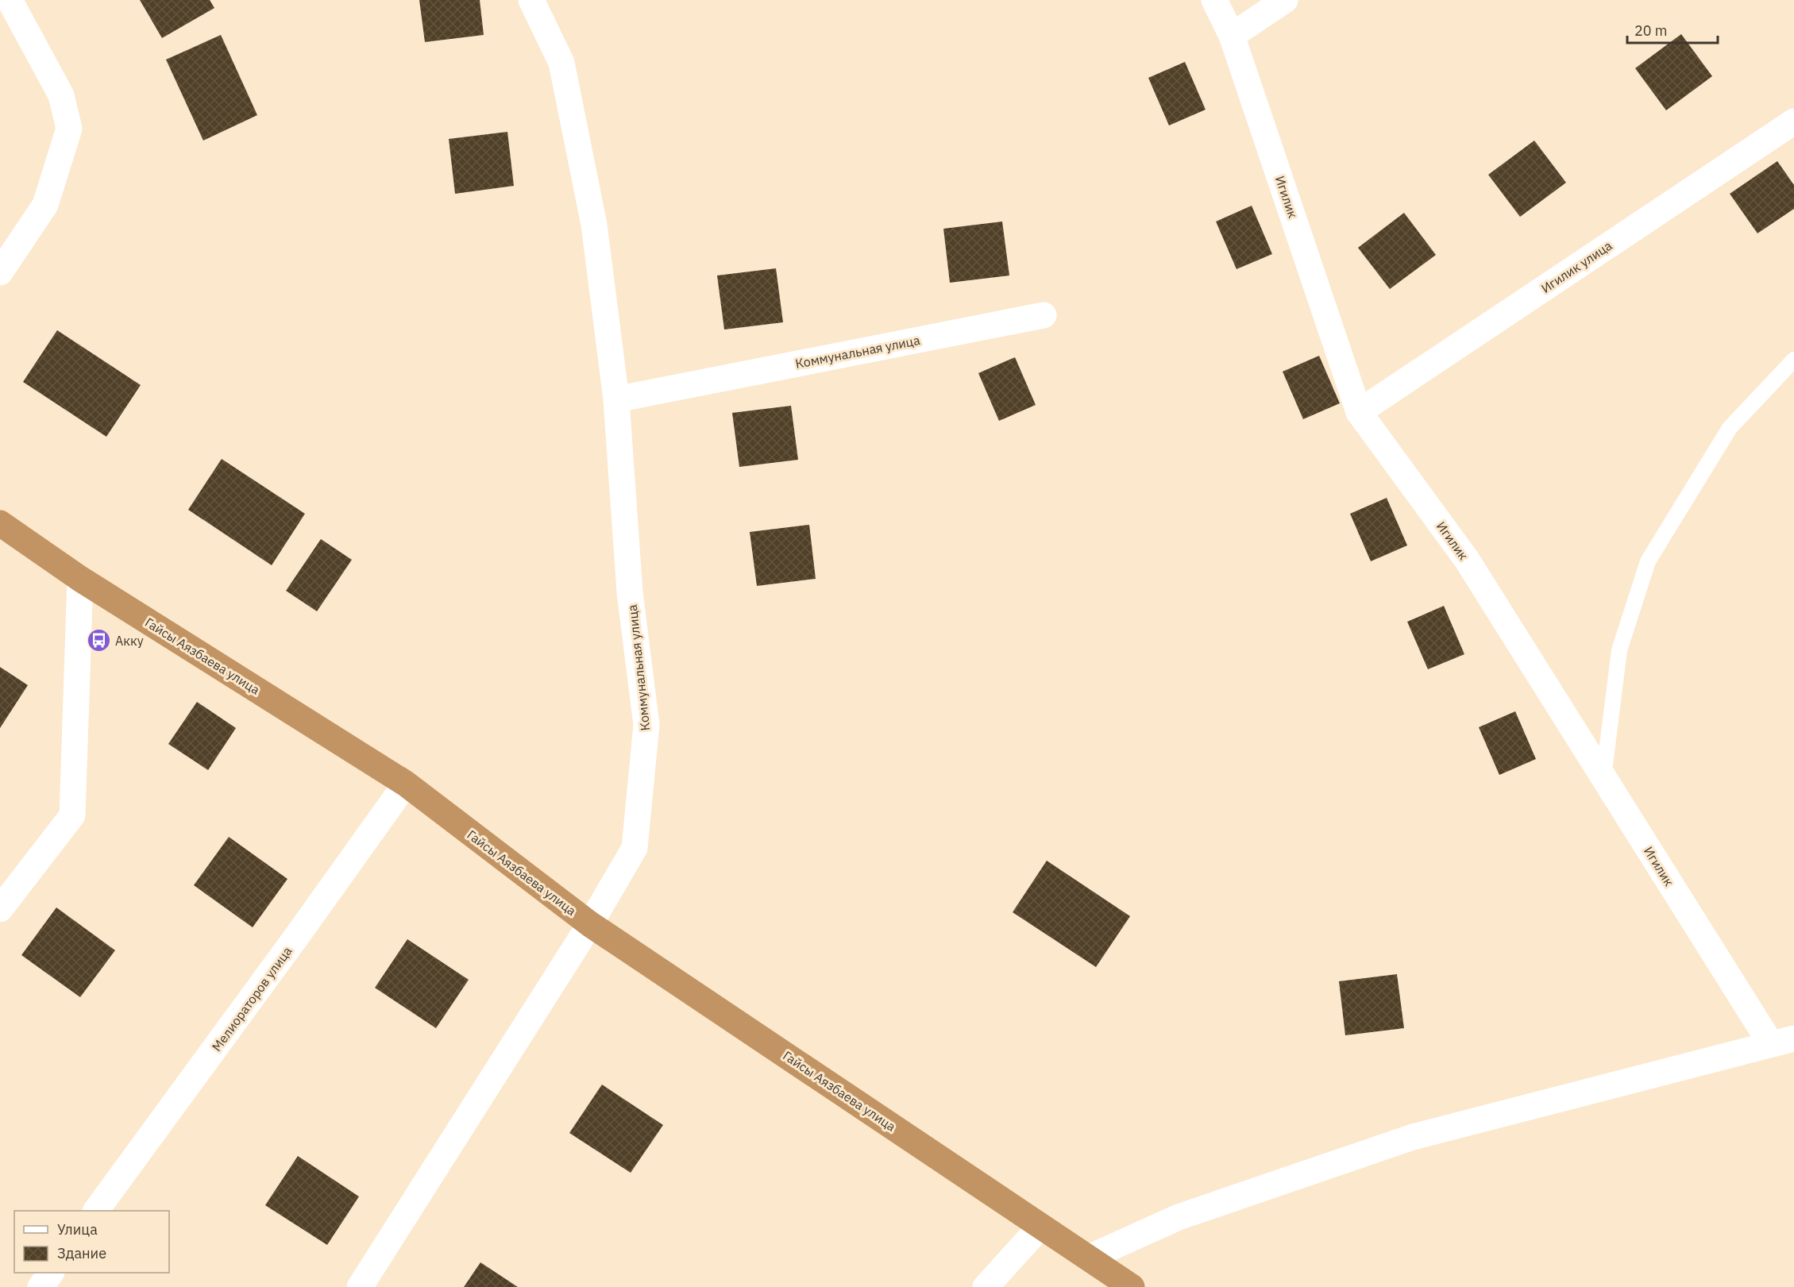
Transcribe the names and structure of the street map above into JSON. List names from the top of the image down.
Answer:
{
  "streets": {
    "highway": ["Гайсы Аязбаева улица"],
    "street": [
      "Игилик",
      "Игилик улица",
      "Коммунальная улица",
      "Мелиораторов улица"
    ]
  },
  "crossings": [
    ["Игилик", "Игилик улица"],
    ["Коммунальная улица", "Гайсы Аязбаева улица"],
    ["Гайсы Аязбаева улица", "Мелиораторов улица"]
  ],
  "places": {
    "bus stop": ["Акку"]
  },
  "legend": ["Улица", "Здание"],
  "scale_bar": "20 m"
}
